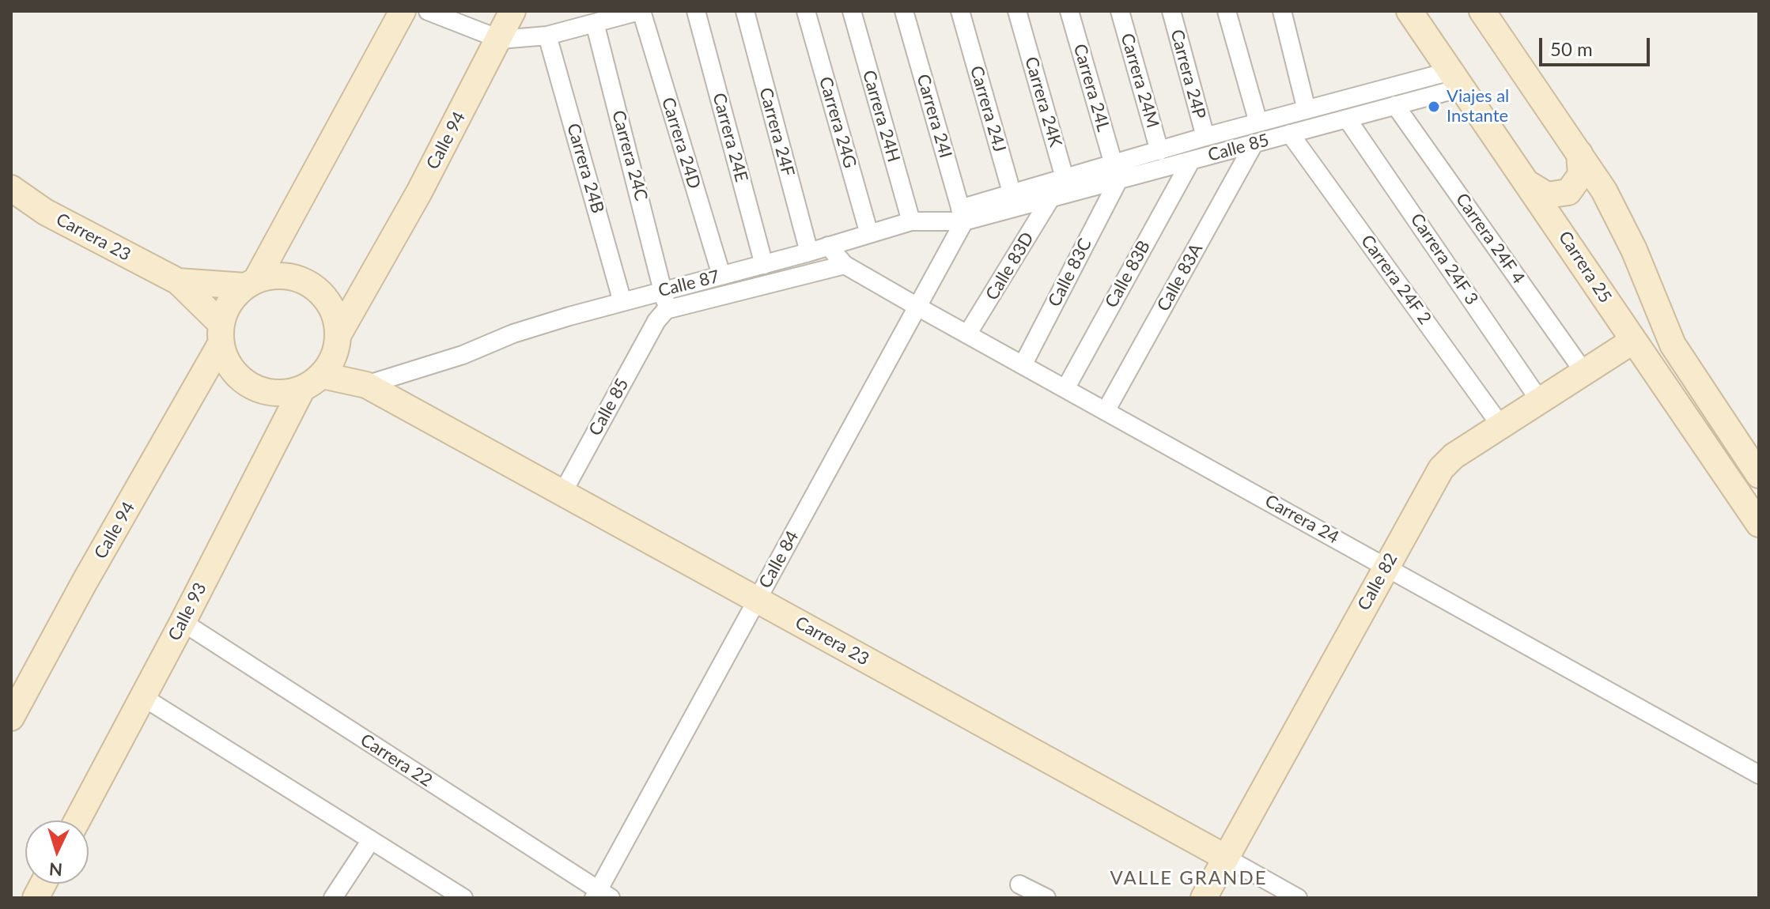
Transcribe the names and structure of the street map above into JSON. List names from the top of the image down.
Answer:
{
  "streets": {
    "street": [
      "Carrera 24P",
      "Carrera 24M",
      "Carrera 24L",
      "Carrera 24K",
      "Carrera 24J",
      "Carrera 24H",
      "Carrera 24I",
      "Carrera 24G",
      "Carrera 24F",
      "Carrera 24E",
      "Calle 94",
      "Carrera 24D",
      "Calle 85",
      "Carrera 24C",
      "Carrera 24B",
      "Carrera 23",
      "Carrera 24F 4",
      "Carrera 24F 3",
      "Calle 83D",
      "Carrera 25",
      "Calle 83C",
      "Calle 83B",
      "Calle 83A",
      "Carrera 24F 2",
      "Calle 87",
      "Carrera 24",
      "Calle 84",
      "Calle 82",
      "Calle 93",
      "Carrera 22"
    ]
  },
  "crossings": [
    ["Carrera 24L", "Calle 85"],
    ["Carrera 24L", "Calle 83C"],
    ["Carrera 24K", "Calle 85"],
    ["Carrera 24J", "Calle 85"],
    ["Carrera 24J", "Calle 87"],
    ["Carrera 24H", "Calle 87"],
    ["Carrera 24I", "Calle 87"],
    ["Carrera 24I", "Calle 84"],
    ["Carrera 24G", "Calle 87"],
    ["Carrera 24F", "Calle 87"],
    ["Carrera 24E", "Calle 87"],
    ["Calle 94", "Carrera 23"],
    ["Calle 94", "Calle 93"],
    ["Carrera 24D", "Calle 87"],
    ["Calle 85", "Carrera 24C"],
    ["Calle 85", "Carrera 23"],
    ["Calle 85", "Carrera 24F 4"],
    ["Calle 85", "Carrera 24F 3"],
    ["Calle 85", "Calle 83D"],
    ["Calle 85", "Carrera 25"],
    ["Calle 85", "Calle 83C"],
    ["Calle 85", "Calle 83B"],
    ["Calle 85", "Calle 83A"],
    ["Calle 85", "Carrera 24F 2"],
    ["Calle 85", "Calle 87"],
    ["Carrera 24C", "Calle 87"],
    ["Carrera 24B", "Calle 87"],
    ["Carrera 23", "Calle 87"],
    ["Carrera 23", "Calle 84"],
    ["Carrera 23", "Calle 82"],
    ["Carrera 23", "Calle 93"],
    ["Carrera 24F 4", "Calle 82"],
    ["Carrera 24F 3", "Calle 82"],
    ["Calle 83D", "Carrera 24"],
    ["Carrera 25", "Calle 82"],
    ["Calle 83C", "Carrera 24"],
    ["Calle 83B", "Carrera 24"],
    ["Calle 83A", "Carrera 24"],
    ["Carrera 24F 2", "Calle 82"],
    ["Calle 87", "Carrera 24"],
    ["Calle 87", "Calle 84"],
    ["Carrera 24", "Calle 84"],
    ["Carrera 24", "Calle 82"],
    ["Calle 84", "Carrera 22"],
    ["Calle 93", "Carrera 22"]
  ],
  "districts": ["VALLE GRANDE"],
  "places": ["Viajes al Instante"],
  "scale_bar": "50 m",
  "north": "bottom"
}
